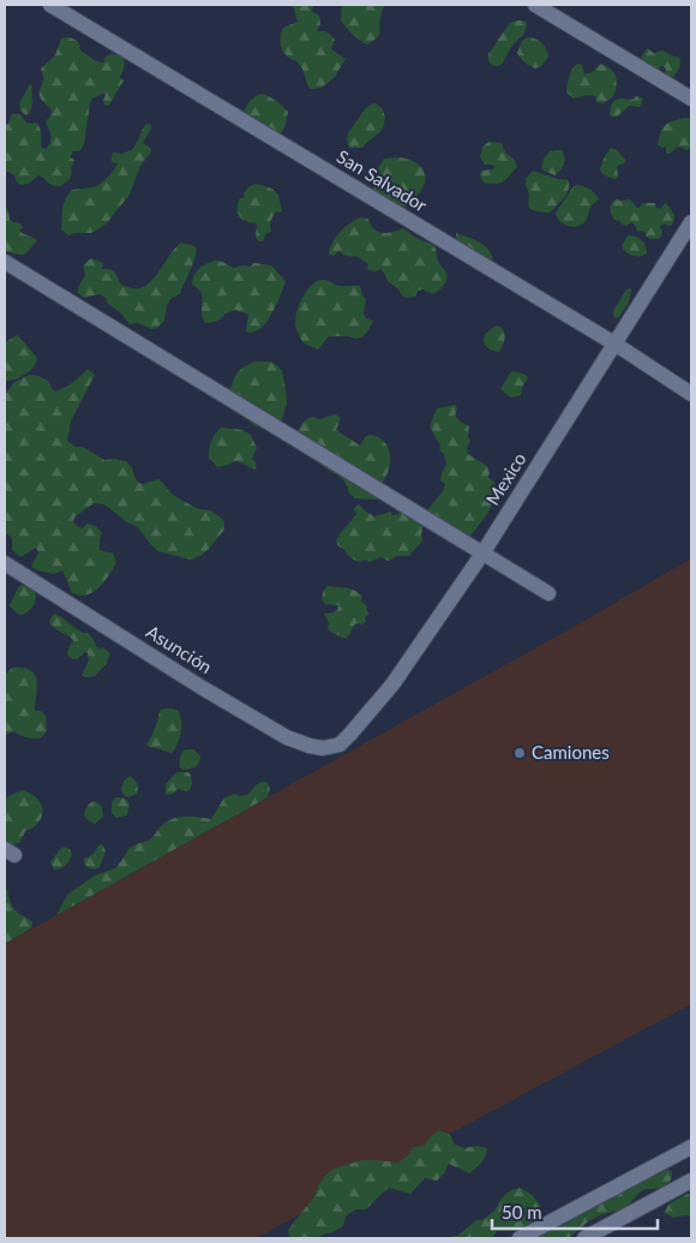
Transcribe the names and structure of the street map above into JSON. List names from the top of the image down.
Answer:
{
  "streets": {
    "street": ["San Salvador", "Mexico", "Asunción"]
  },
  "crossings": [
    ["San Salvador", "Mexico"],
    ["Mexico", "Asunción"]
  ],
  "places": ["Camiones"],
  "scale_bar": "50 m"
}
